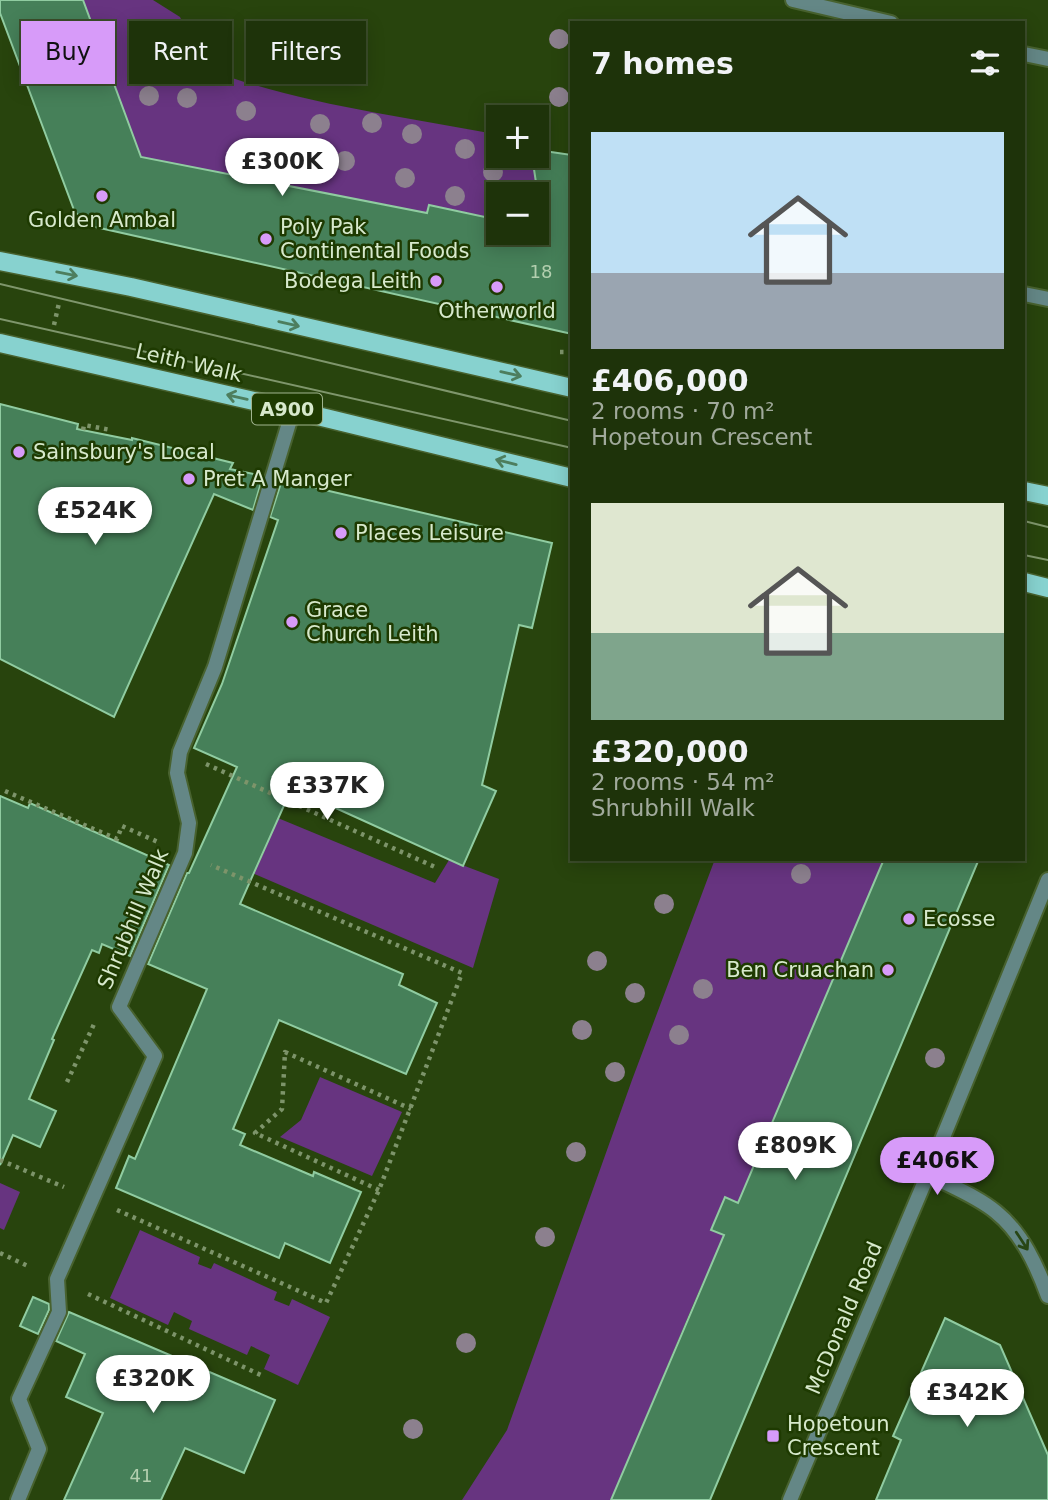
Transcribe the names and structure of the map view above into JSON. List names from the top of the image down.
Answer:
{
  "streets": {
    "main road": ["Leith Walk", "A900"],
    "street": ["Shrubhill Walk", "McDonald Road"]
  },
  "crossings": [
    ["Leith Walk", "Shrubhill Walk"]
  ],
  "places": {
    "other": [
      "Golden Ambal",
      "Poly Pak Continental Foods",
      "Bodega Leith",
      "Otherworld",
      "Sainsbury's Local",
      "Pret A Manger",
      "Places Leisure",
      "Grace Church Leith",
      "Ecosse",
      "Ben Cruachan"
    ],
    "transit": ["Hopetoun Crescent"]
  },
  "house_numbers": ["18", "41"],
  "page": {
    "chip": ["Buy", "Rent", "Filters"],
    "heading": "7 homes",
    "map_buttons": ["+", "−"],
    "list": [
      {
        "name": "£406,000",
        "note": "2 rooms · 70 m² · Hopetoun Crescent"
      },
      {
        "name": "£320,000",
        "note": "2 rooms · 54 m² · Shrubhill Walk"
      }
    ],
    "price": [
      "£300K",
      "£524K",
      "£337K",
      "£809K",
      "£406K",
      "£320K",
      "£342K"
    ]
  }
}
